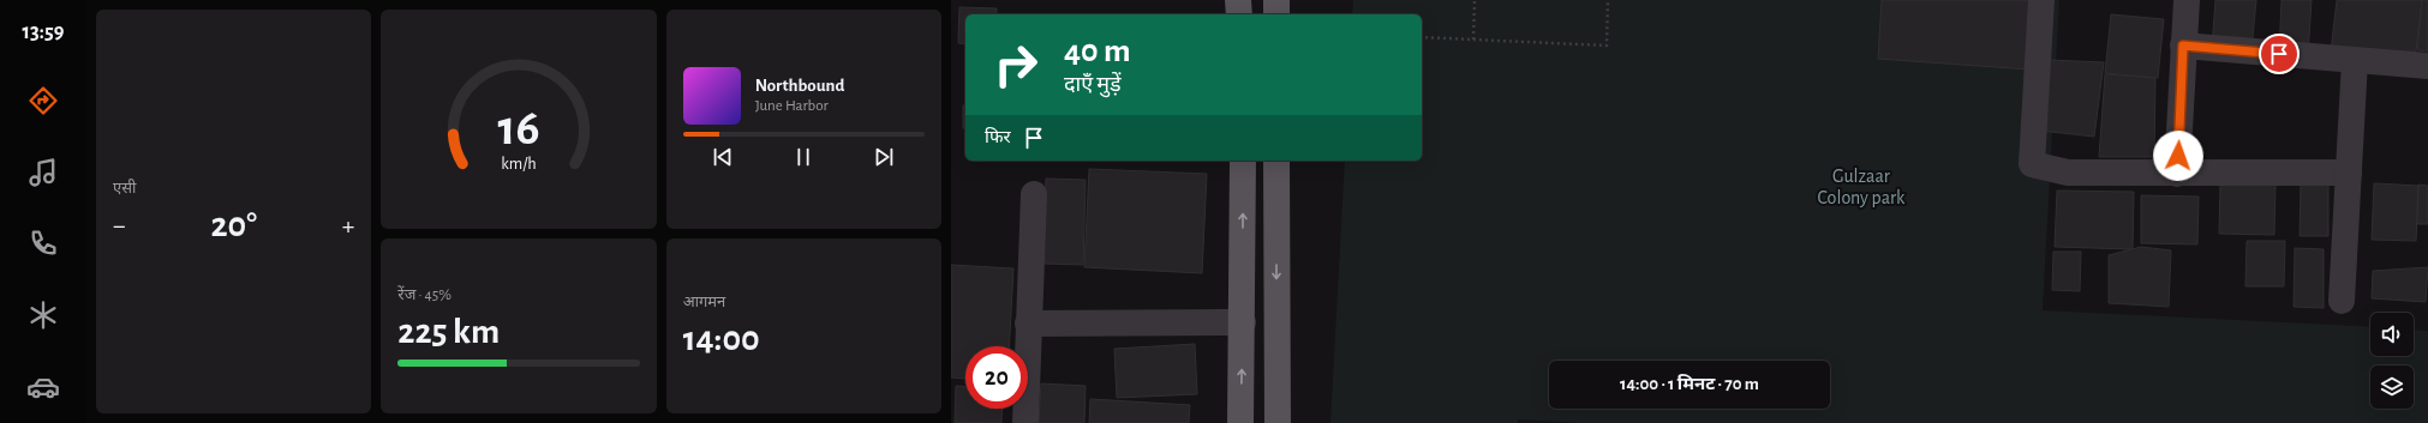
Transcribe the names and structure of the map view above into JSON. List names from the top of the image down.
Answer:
{
  "parks": ["Gulzaar Colony park"],
  "page": {
    "tabs": "13:59",
    "tile": [
      "एसी",
      ["रेंज · 45%", "225 km"],
      ["आगमन", "14:00"]
    ],
    "turn": ["40 m", "दाएँ मुड़ें"],
    "song": ["Northbound", "June Harbor"],
    "then": "फिर",
    "heat": ["−", "20°", "+"],
    "limit": "20",
    "trip": "14:00 · 1 मिनट · 70 m",
    "gauge": ["16", "km/h"]
  }
}
